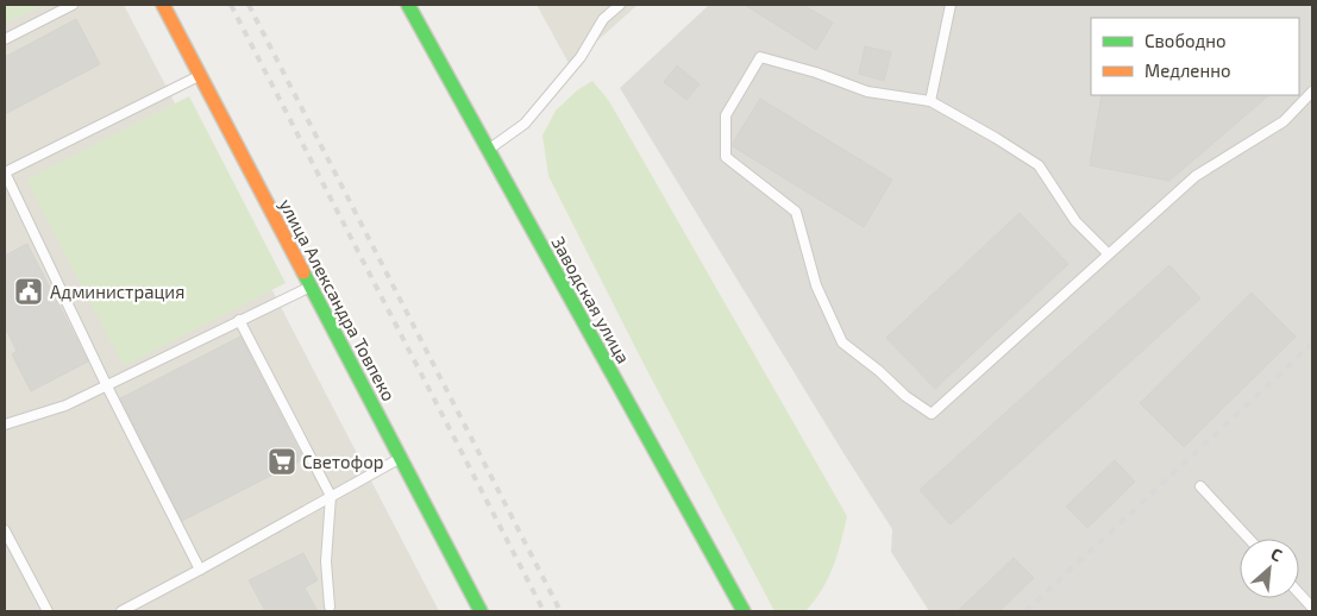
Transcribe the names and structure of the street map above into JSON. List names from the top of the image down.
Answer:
{
  "streets": {
    "main road": ["улица Александра Товпеко", "Заводская улица"]
  },
  "places": {
    "public building": ["Администрация"],
    "supermarket": ["Светофор"]
  },
  "legend": ["Свободно", "Медленно"],
  "north": "top right"
}
